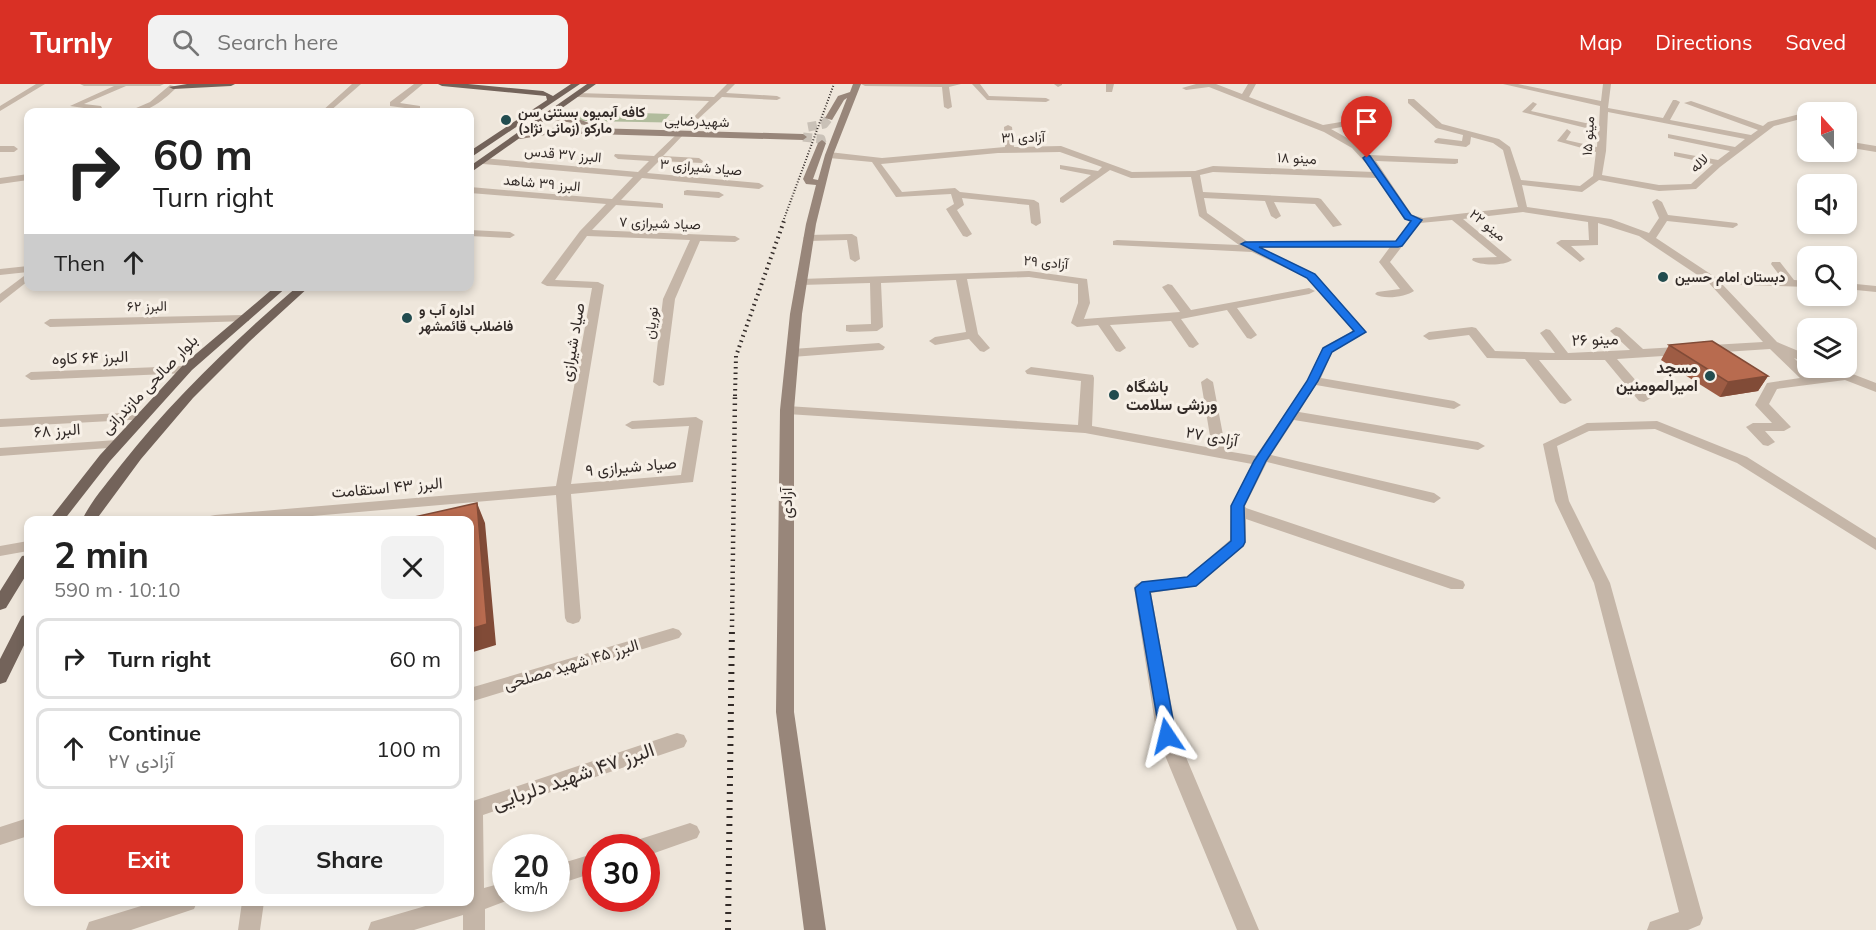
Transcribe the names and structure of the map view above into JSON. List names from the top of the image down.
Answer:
{
  "streets": {
    "main road": ["شهیدرضایی", "بلوار صالحی مازندرانی", "آزادی"],
    "street": [
      "مینو ۱۵",
      "آزادی ۳۱",
      "البرز ۳۷ قدس",
      "مینو ۱۸",
      "لاله",
      "صیاد شیرازی ۳",
      "البرز ۳۹ شاهد",
      "صیاد شیرازی ۷",
      "مینو ۲۲",
      "آزادی ۲۹",
      "البرز ۶۲",
      "نوریان",
      "مینو ۲۶",
      "صیاد شیرازی",
      "البرز ۶۴ کاوه",
      "البرز ۶۸",
      "آزادی ۲۷",
      "صیاد شیرازی ۹",
      "البرز ۴۳ استقامت",
      "البرز ۴۵ شهید مصلحی",
      "البرز ۴۷ شهید دلربایی"
    ]
  },
  "crossings": [
    ["شهیدرضایی", "صیاد شیرازی"],
    ["مینو ۱۵", "لاله"],
    ["آزادی ۳۱", "مینو ۱۸"],
    ["آزادی ۳۱", "آزادی"],
    ["البرز ۳۷ قدس", "صیاد شیرازی ۳"],
    ["البرز ۳۷ قدس", "صیاد شیرازی"],
    ["صیاد شیرازی ۳", "صیاد شیرازی"],
    ["البرز ۳۹ شاهد", "صیاد شیرازی"],
    ["صیاد شیرازی ۷", "نوریان"],
    ["صیاد شیرازی ۷", "صیاد شیرازی"],
    ["آزادی ۲۹", "آزادی"],
    ["البرز ۶۲", "بلوار صالحی مازندرانی"],
    ["صیاد شیرازی", "صیاد شیرازی ۹"],
    ["صیاد شیرازی", "البرز ۴۳ استقامت"],
    ["البرز ۶۴ کاوه", "بلوار صالحی مازندرانی"],
    ["بلوار صالحی مازندرانی", "البرز ۶۸"],
    ["آزادی ۲۷", "آزادی"],
    ["صیاد شیرازی ۹", "البرز ۴۳ استقامت"]
  ],
  "places": [
    "کافه آبمیوه بستنی سن مارکو (زمانی نژاد)",
    "دبستان امام حسین",
    "اداره آب و فاضلاب قائمشهر",
    "مسجد امیرالمومنین",
    "باشگاه ورزشی سلامت"
  ],
  "north": "top",
  "page": {
    "header": "Turnly",
    "search": "Search here",
    "nav": ["Map", "Directions", "Saved"],
    "turn": ["60 m", "Turn right"],
    "then": "Then",
    "heading": ["2 min", "590 m · 10:10"],
    "list": [
      {
        "name": "Turn right",
        "value": "60 m"
      },
      {
        "name": "Continue",
        "note": "آزادی ۲۷",
        "value": "100 m"
      }
    ],
    "buttons": ["Exit", "Share"],
    "speed": "20 km/h",
    "limit": "30"
  }
}
